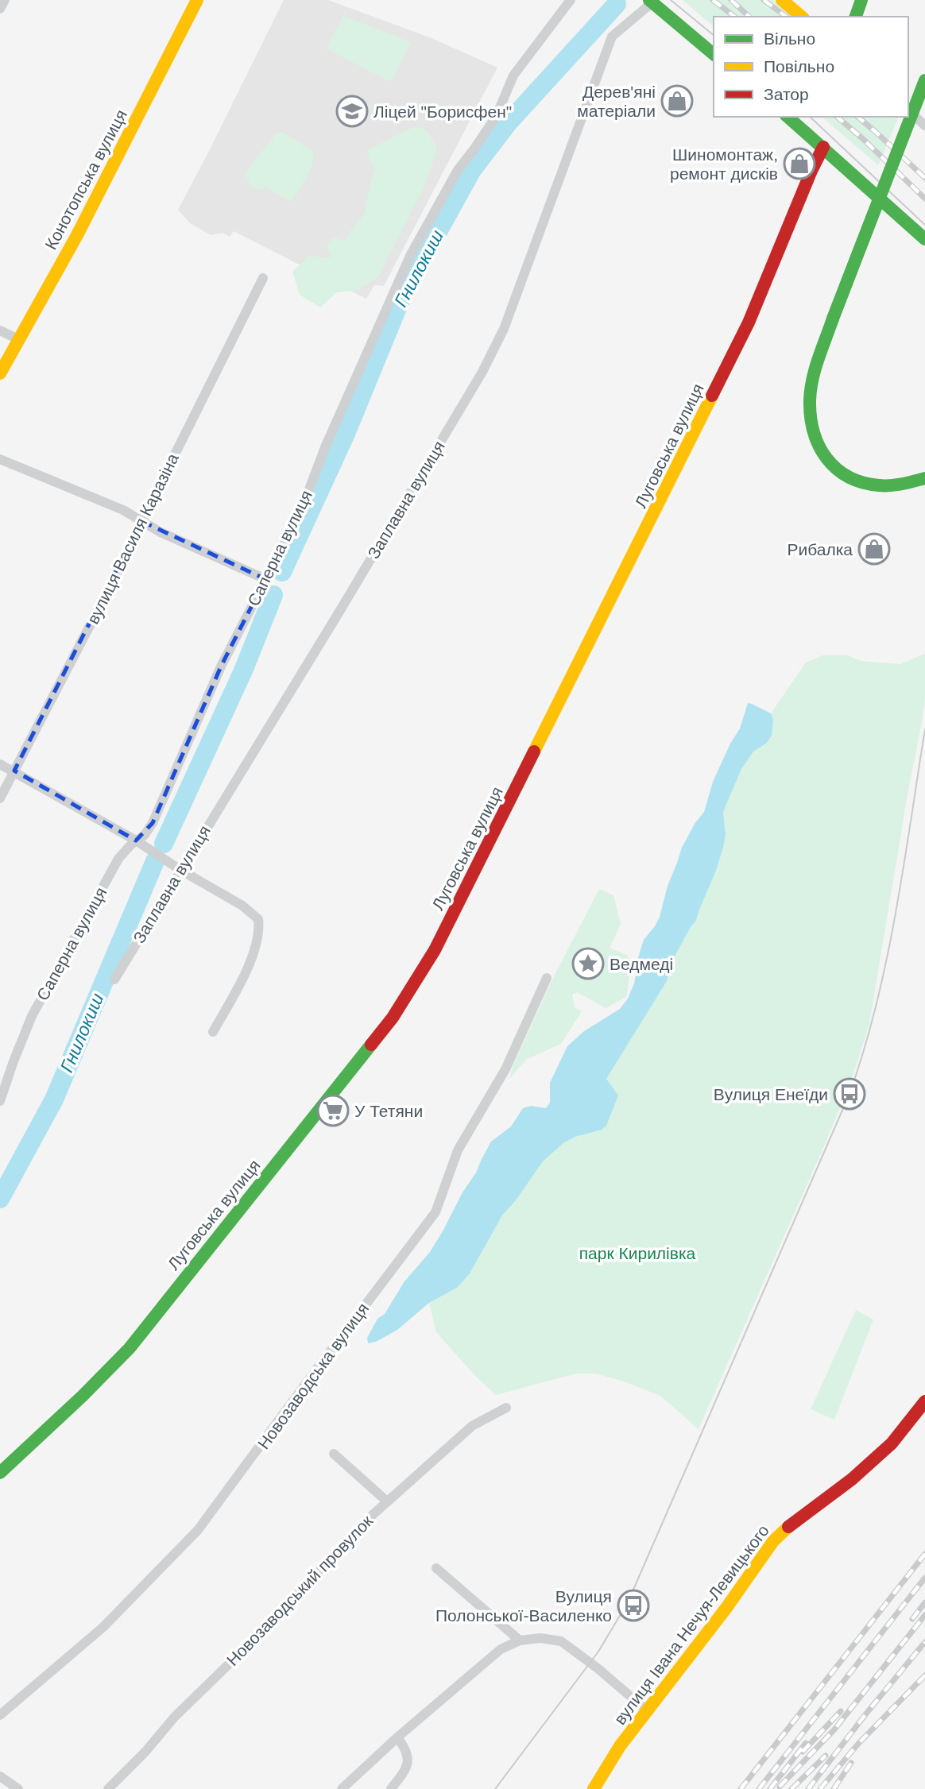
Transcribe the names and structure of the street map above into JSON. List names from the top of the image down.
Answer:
{
  "streets": {
    "street": [
      "Конотопська вулиця",
      "Луговська вулиця",
      "Заплавна вулиця",
      "вулиця Василя Каразіна",
      "Саперна вулиця",
      "Новозаводська вулиця",
      "Новозаводський провулок",
      "вулиця Івана Нечуя-Левицького"
    ]
  },
  "water": ["Гнилокиш"],
  "parks": ["парк Кирилівка"],
  "places": {
    "shop": ["Дерев'янi матерiали", "Шиномонтаж, ремонт дисків", "Рибалка"],
    "school or university": ["Ліцей \"Борисфен\""],
    "place": ["Ведмеді"],
    "bus stop": ["Вулиця Енеїди", "Вулиця Полонської-Василенко"],
    "supermarket": ["У Тетяни"]
  },
  "legend": ["Вільно", "Повільно", "Затор"]
}
